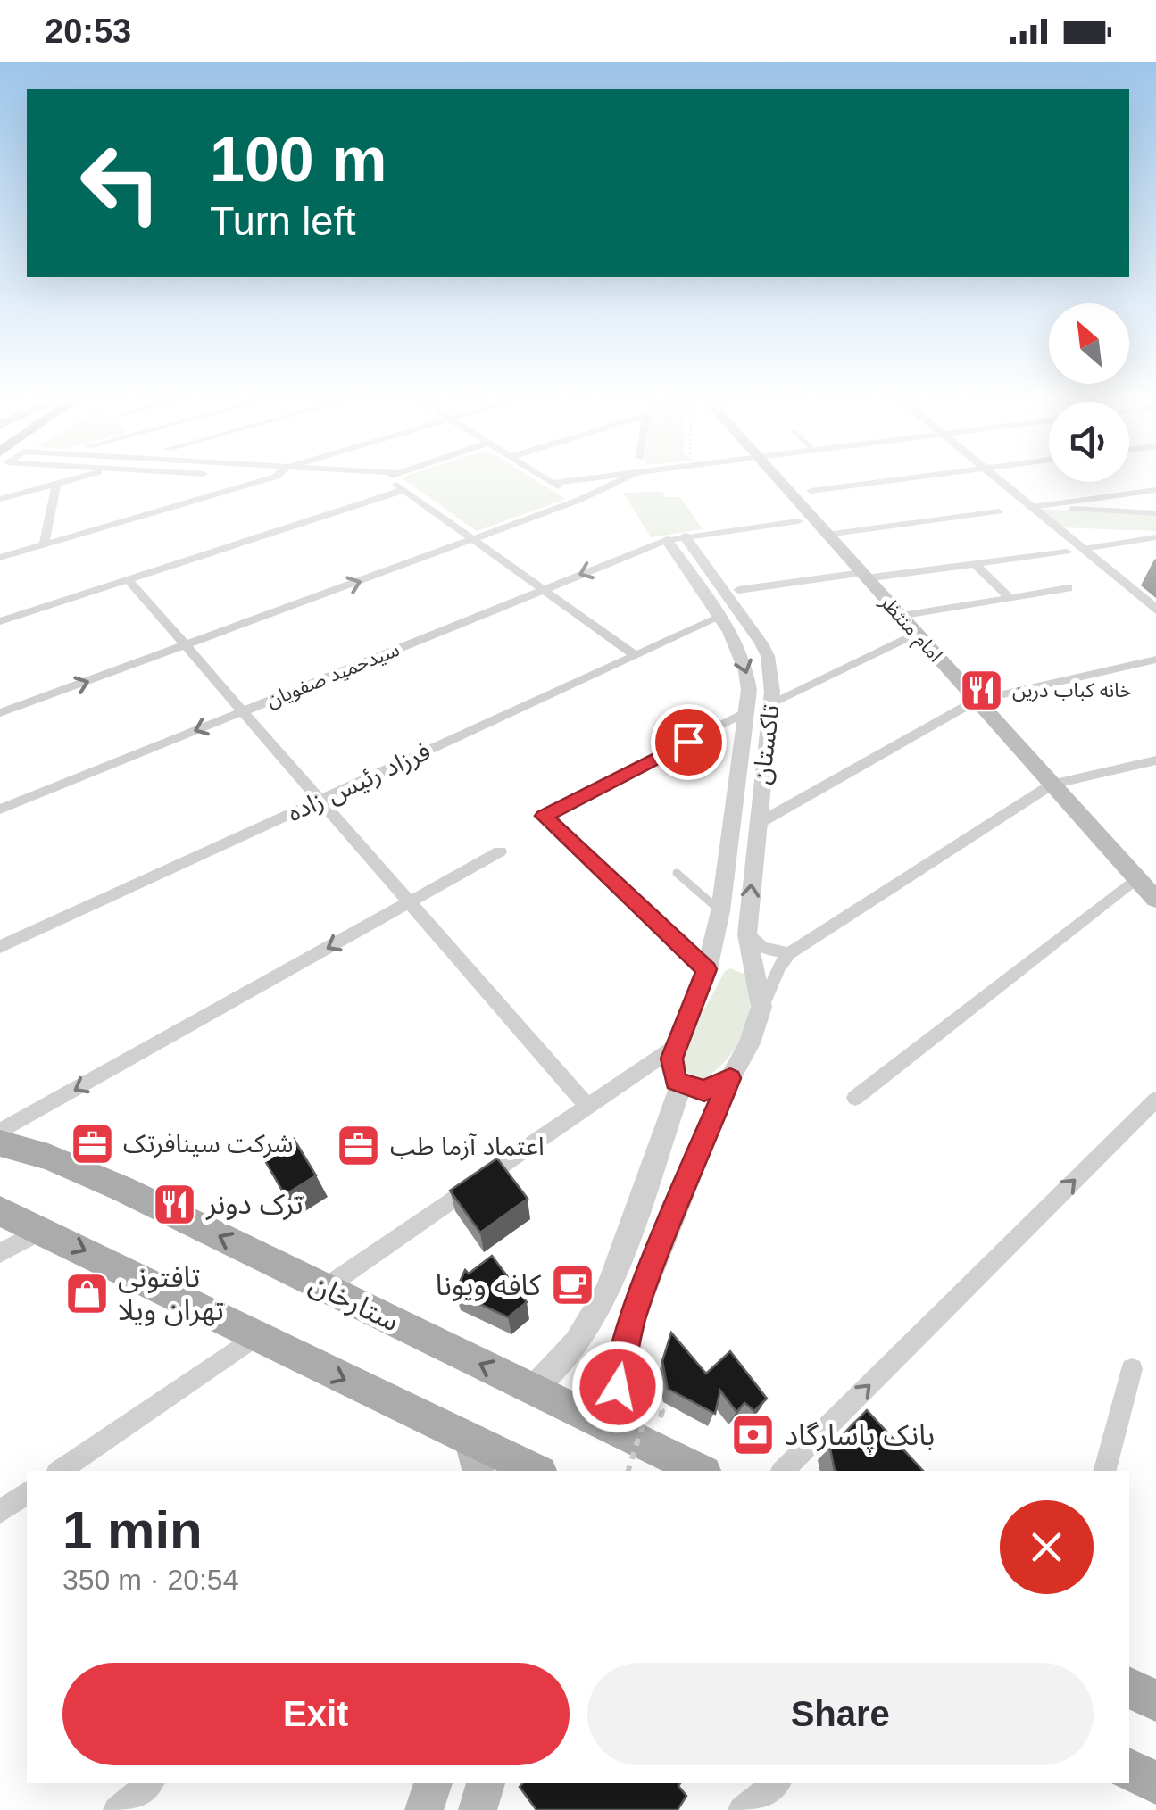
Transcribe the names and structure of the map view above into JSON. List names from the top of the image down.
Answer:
{
  "streets": {
    "main road": ["امام منتظر", "ستارخان"],
    "street": ["سیدحمید صفویان", "تاکستان", "فرزاد رئیس زاده"]
  },
  "crossings": [
    ["سیدحمید صفویان", "تاکستان"],
    ["تاکستان", "فرزاد رئیس زاده"]
  ],
  "places": {
    "restaurant": ["خانه کباب درین", "ترک دونر"],
    "office": ["شرکت سینافرتک", "اعتماد آزما طب"],
    "cafe": ["کافه ویونا"],
    "shop": ["تافتونی تهران ویلا"],
    "bank": ["بانک پاسارگاد"]
  },
  "north": "top left",
  "page": {
    "status": "20:53",
    "turn": ["100 m", "Turn left"],
    "heading": ["1 min", "350 m · 20:54"],
    "buttons": ["Exit", "Share"]
  }
}
